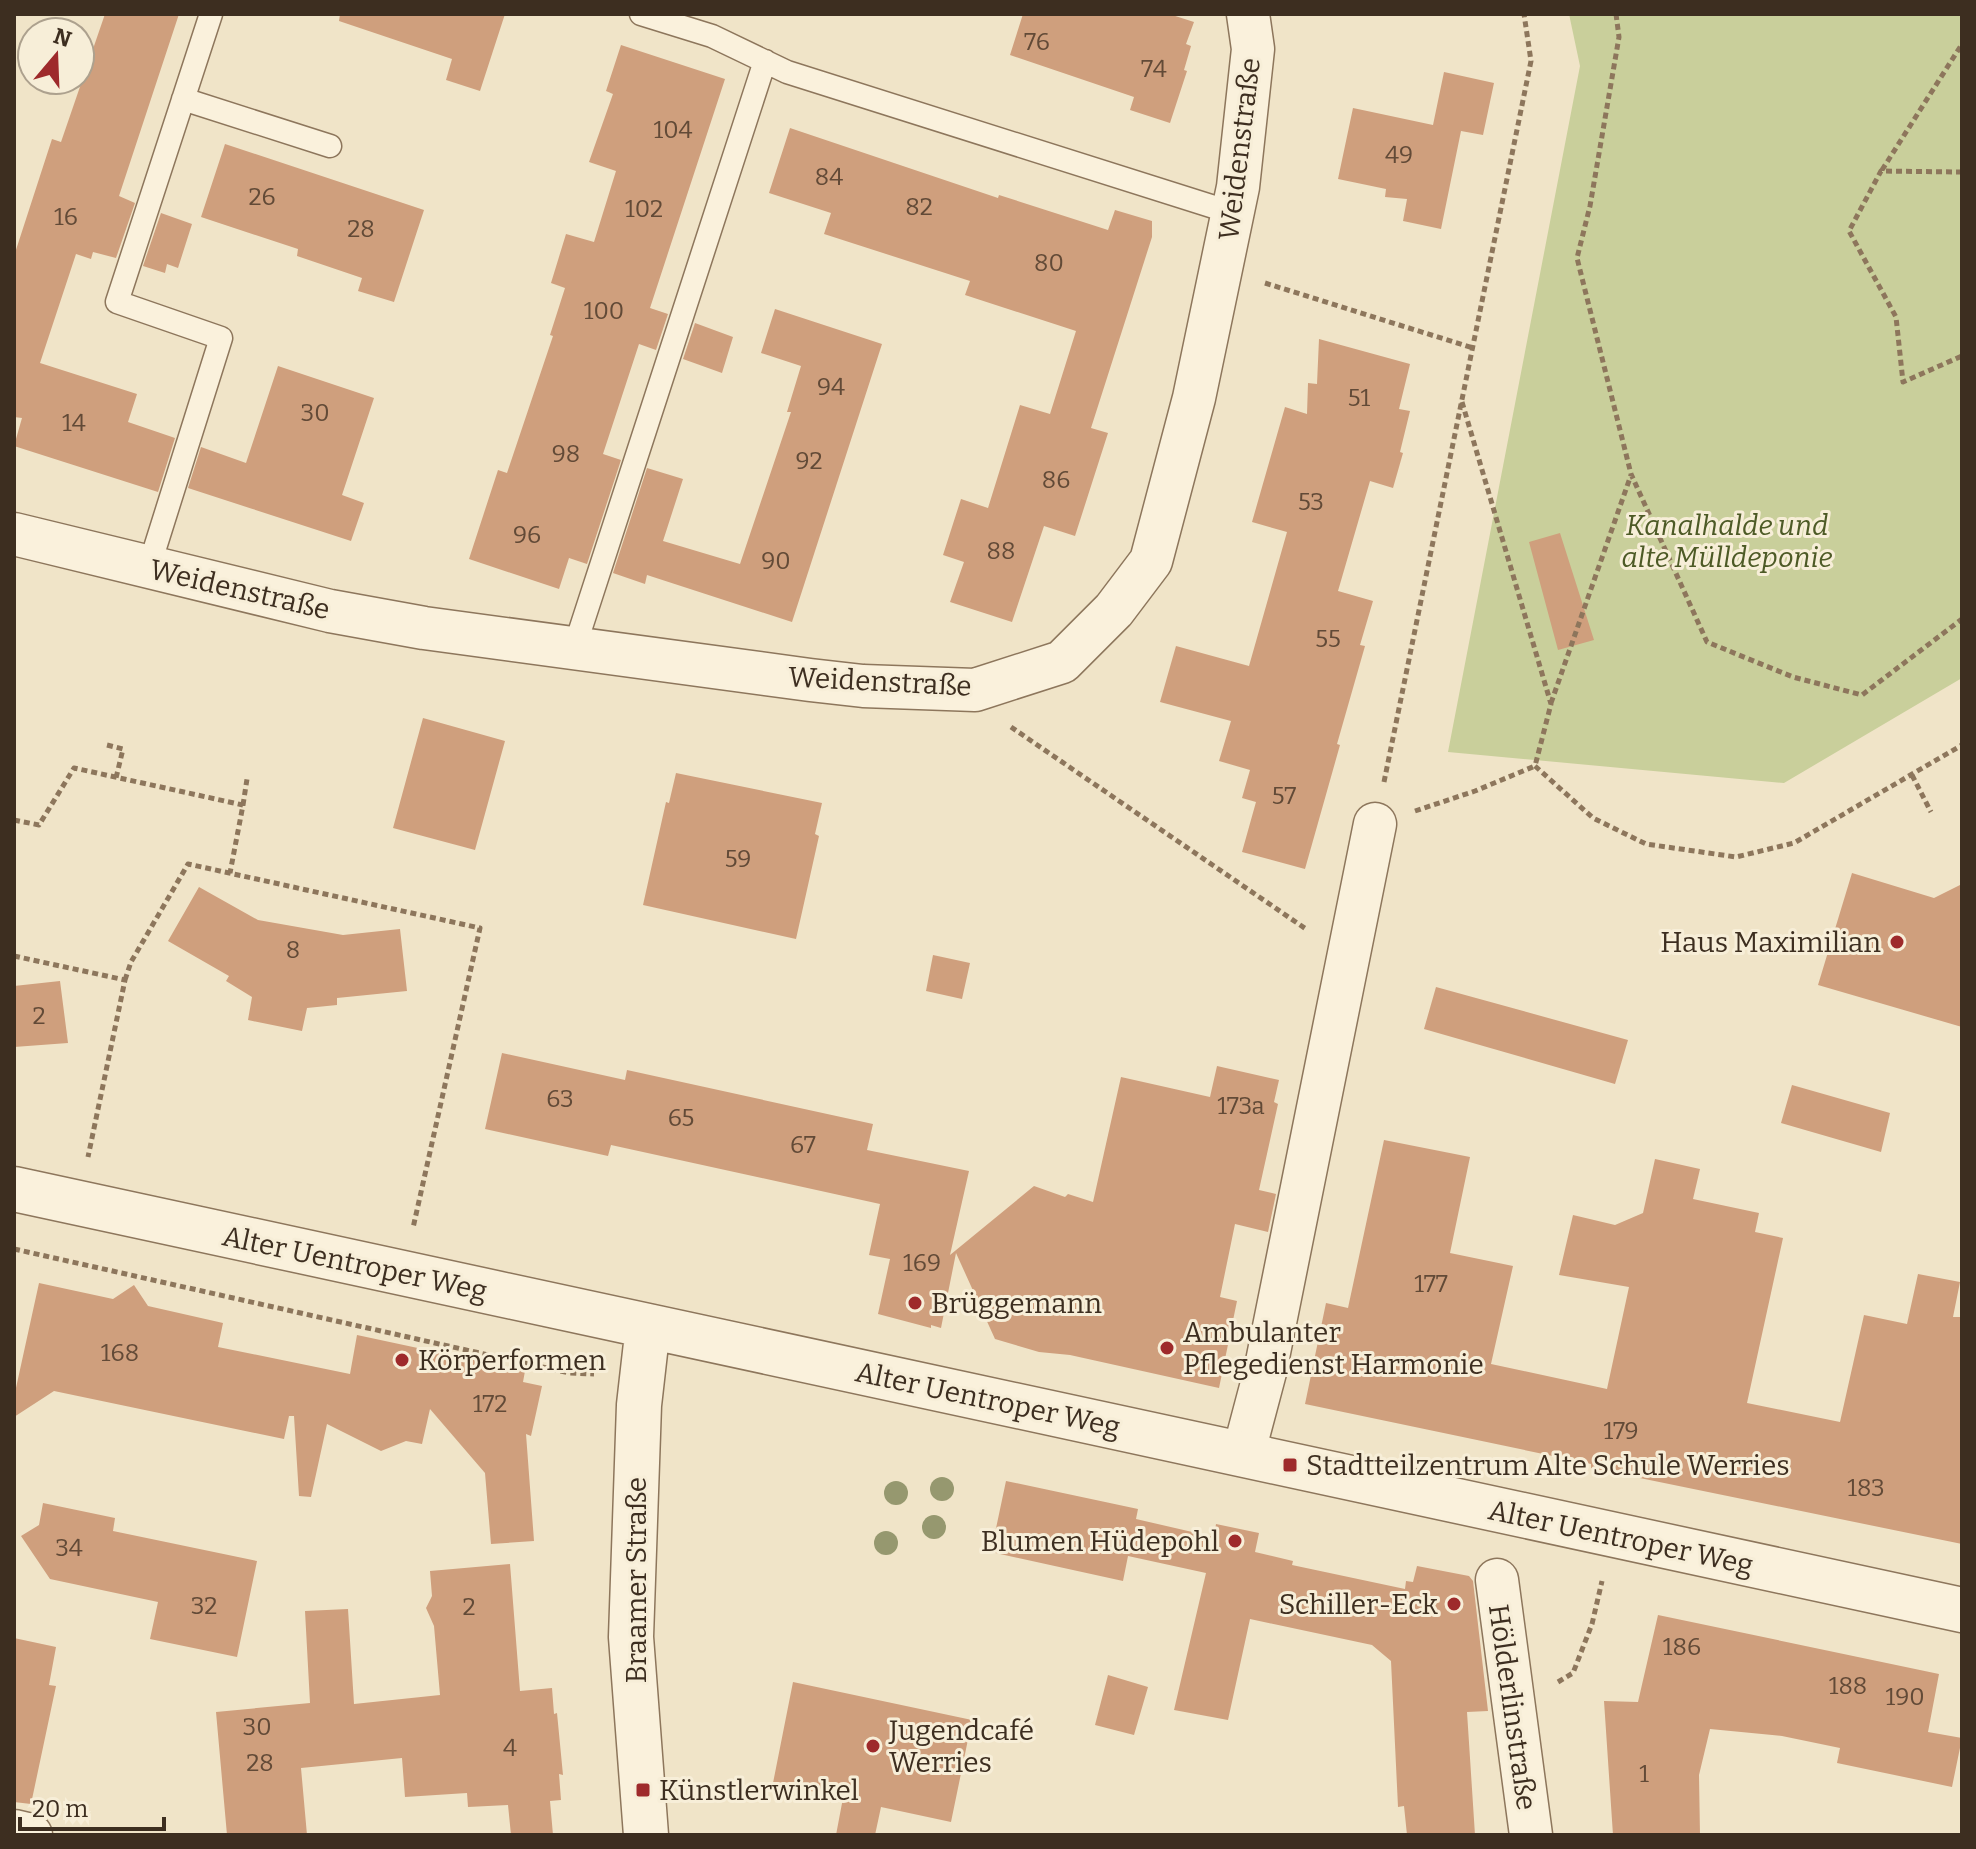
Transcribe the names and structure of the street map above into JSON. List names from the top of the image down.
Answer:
{
  "streets": {
    "street": [
      "Weidenstraße",
      "Alter Uentroper Weg",
      "Braamer Straße",
      "Hölderlinstraße"
    ]
  },
  "crossings": [
    ["Alter Uentroper Weg", "Braamer Straße"]
  ],
  "parks": ["Kanalhalde und alte Mülldeponie"],
  "places": {
    "other": [
      "Haus Maximilian",
      "Brüggemann",
      "Ambulanter Pflegedienst Harmonie",
      "Körperformen",
      "Blumen Hüdepohl",
      "Schiller-Eck",
      "Jugendcafé Werries"
    ],
    "transit": ["Stadtteilzentrum Alte Schule Werries", "Künstlerwinkel"]
  },
  "house_numbers": [
    "76",
    "74",
    "104",
    "49",
    "84",
    "26",
    "82",
    "102",
    "16",
    "28",
    "80",
    "100",
    "94",
    "51",
    "30",
    "14",
    "98",
    "92",
    "86",
    "53",
    "96",
    "88",
    "90",
    "55",
    "57",
    "59",
    "8",
    "2",
    "63",
    "173a",
    "65",
    "67",
    "169",
    "177",
    "168",
    "172",
    "179",
    "183",
    "34",
    "32",
    "2",
    "186",
    "188",
    "190",
    "30",
    "4",
    "28",
    "1"
  ],
  "scale_bar": "20 m",
  "north": "top"
}
